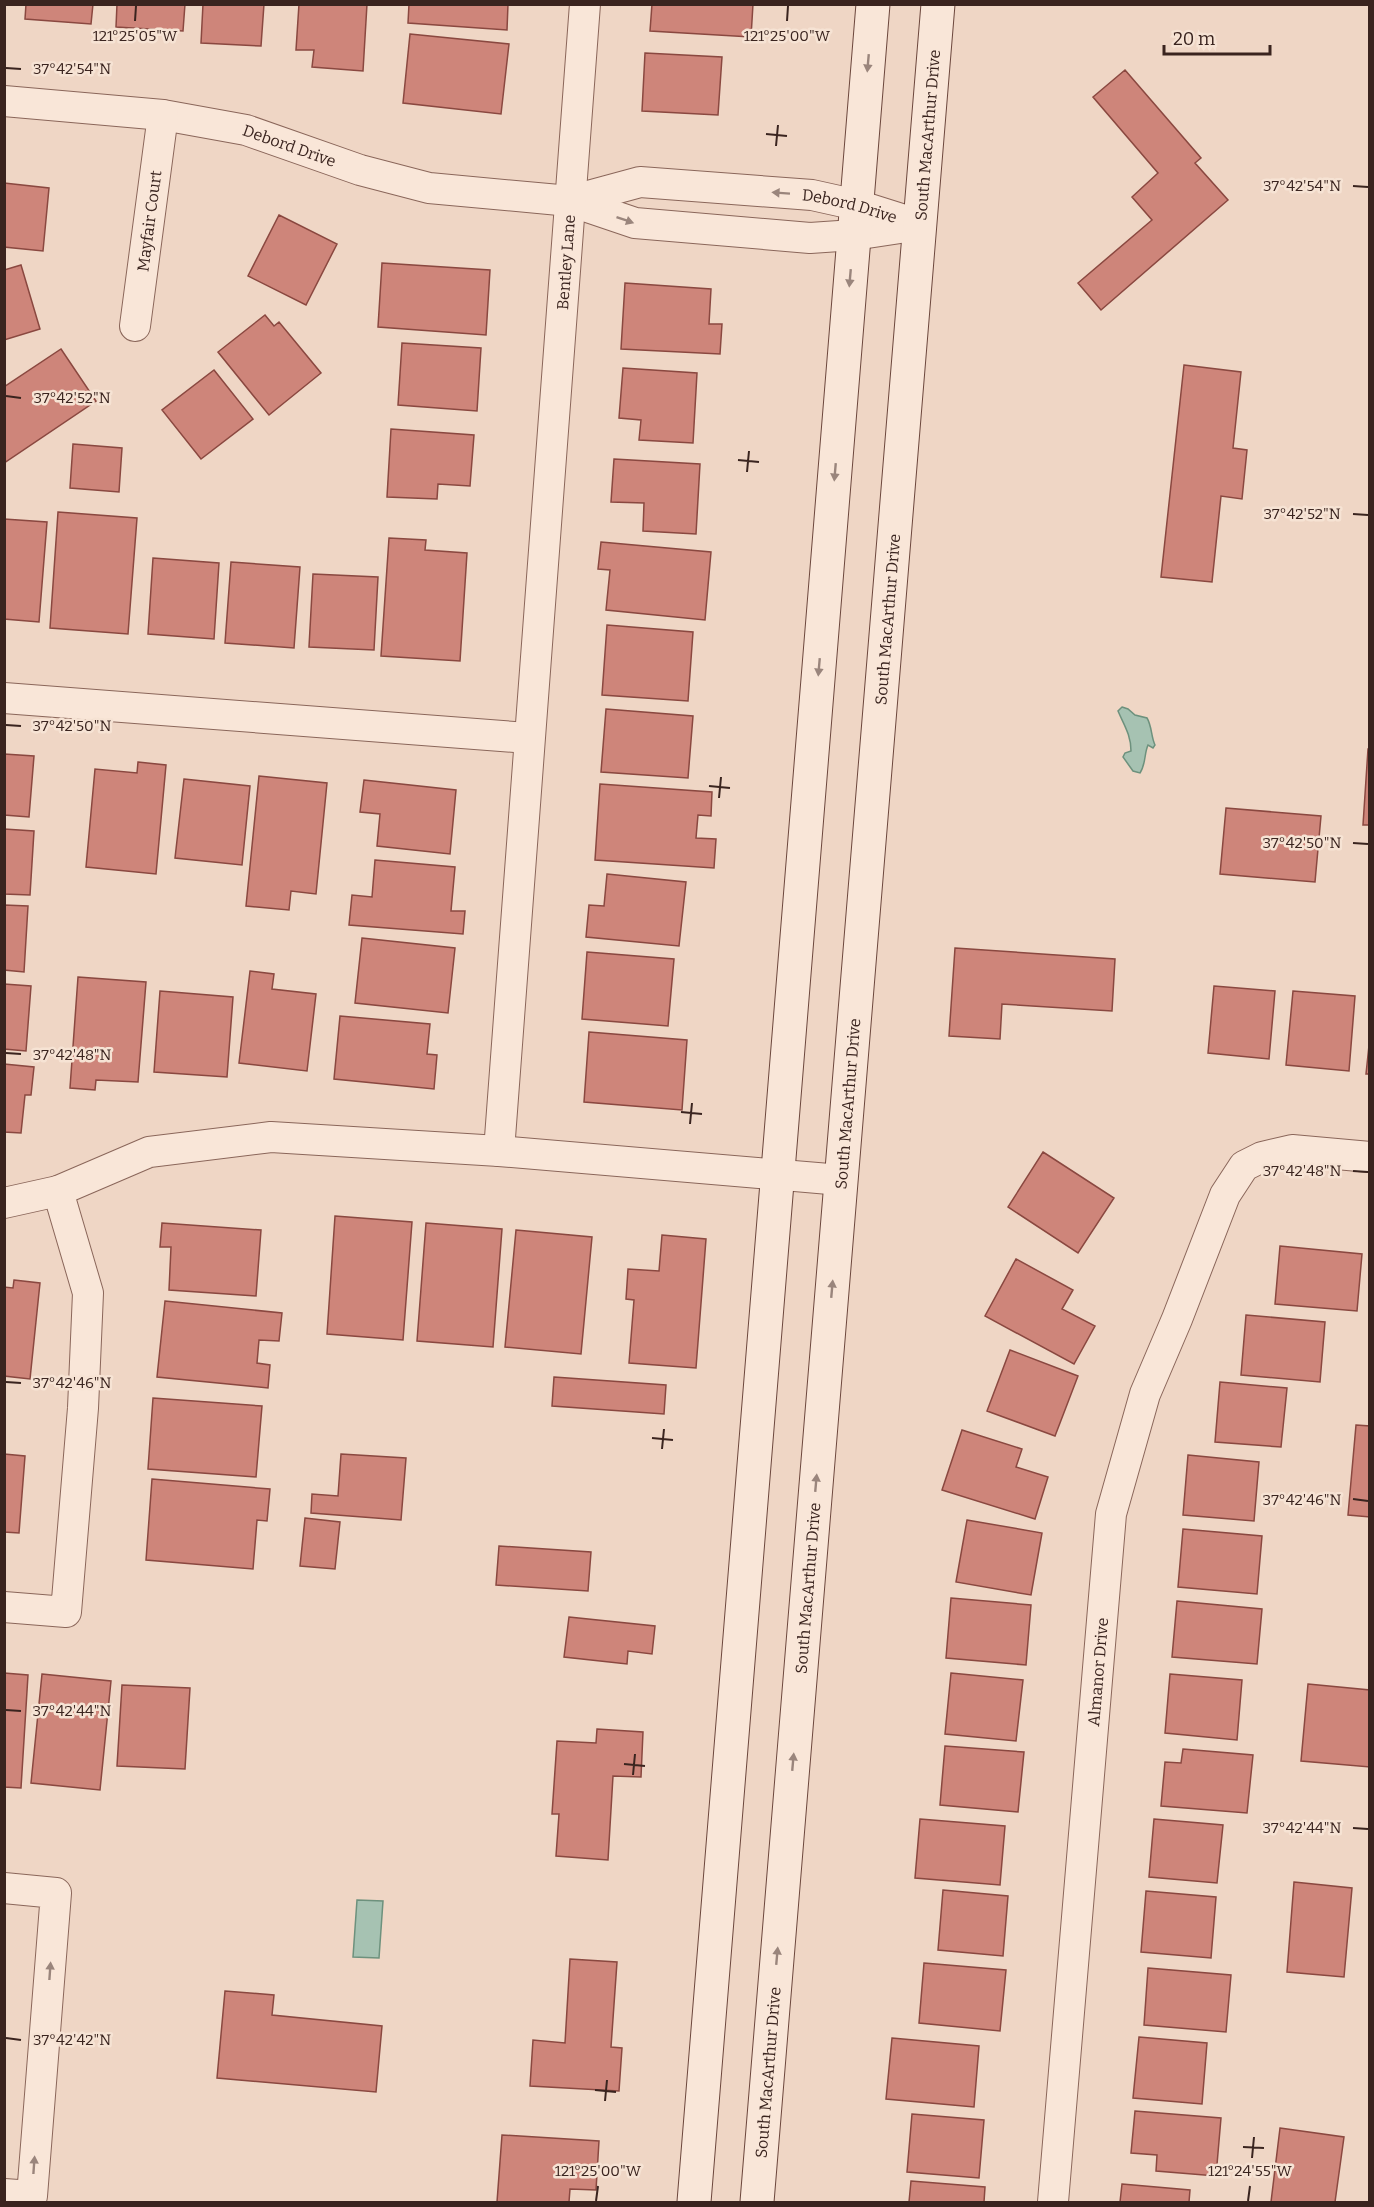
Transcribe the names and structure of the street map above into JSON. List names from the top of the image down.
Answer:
{
  "streets": {
    "main road": ["South MacArthur Drive"],
    "street": [
      "Debord Drive",
      "Mayfair Court",
      "Bentley Lane",
      "Almanor Drive"
    ]
  },
  "crossings": [
    ["South MacArthur Drive", "Debord Drive"],
    ["Debord Drive", "Mayfair Court"],
    ["Debord Drive", "Bentley Lane"]
  ],
  "scale_bar": "20 m",
  "coordinates": [
    "121°25'05\"W",
    "121°25'00\"W",
    "37°42'54\"N",
    "37°42'52\"N",
    "37°42'50\"N",
    "37°42'48\"N",
    "37°42'46\"N",
    "37°42'44\"N",
    "37°42'42\"N",
    "121°24'55\"W"
  ]
}
